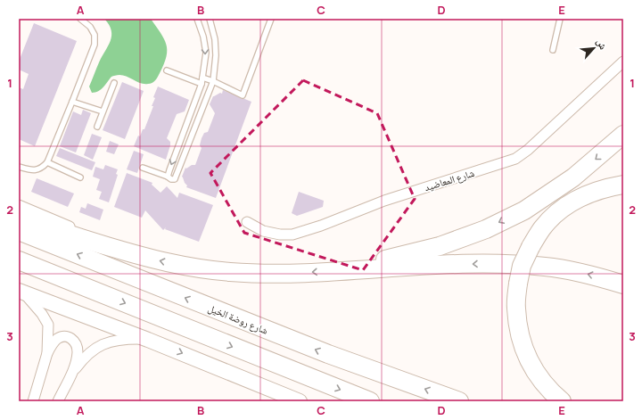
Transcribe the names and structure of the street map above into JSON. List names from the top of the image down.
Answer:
{
  "streets": {
    "highway": ["شارع روضة الخيل"],
    "street": ["شارع المعاضيد"]
  },
  "north": "top right",
  "grid": {
    "columns": [
      "A",
      "B",
      "C",
      "D",
      "E"
    ],
    "rows": ["1", "2", "3"]
  }
}
